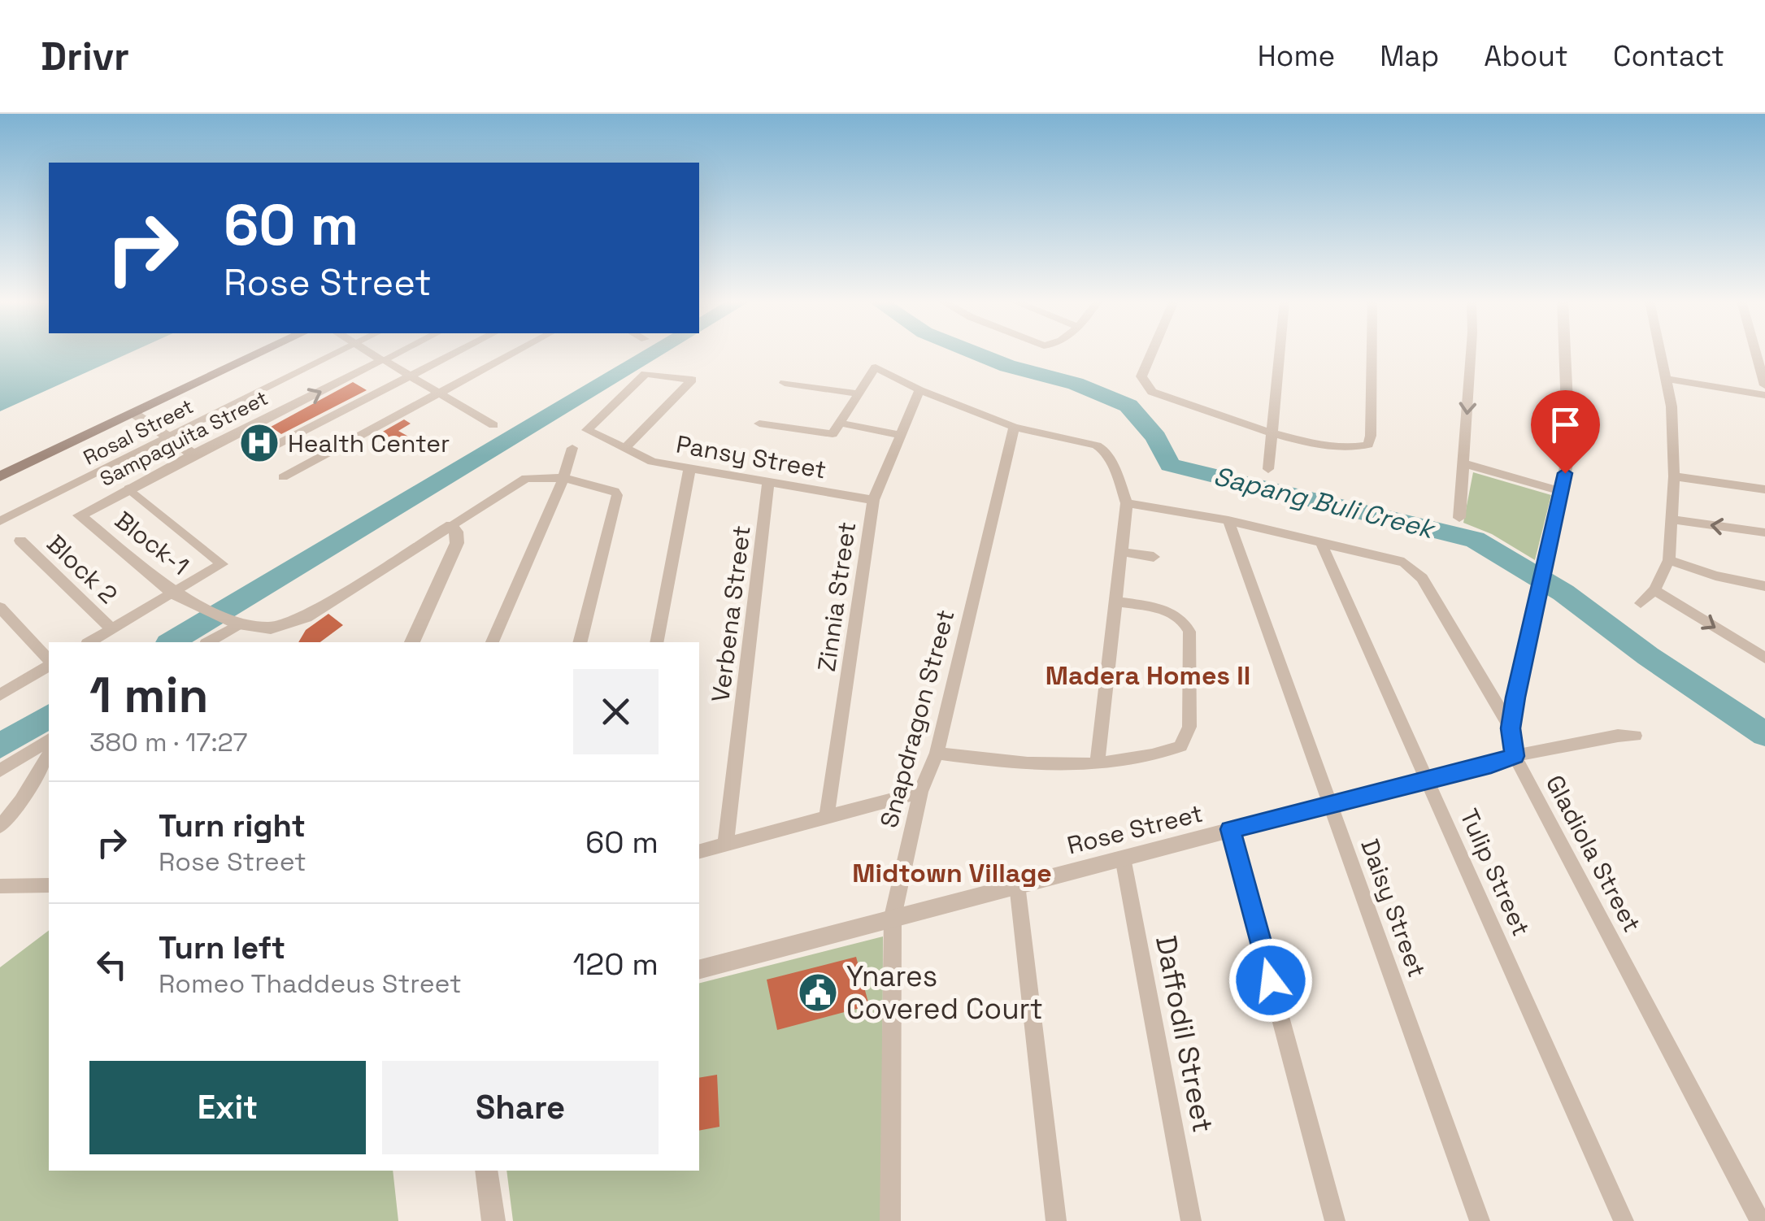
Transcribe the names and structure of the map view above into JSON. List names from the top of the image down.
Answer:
{
  "streets": {
    "street": [
      "Rosal Street",
      "Sampaguita Street",
      "Pansy Street",
      "Block-1",
      "Block 2",
      "Zinnia Street",
      "Verbena Street",
      "Snapdragon Street",
      "Rose Street",
      "Gladiola Street",
      "Tulip Street",
      "Daisy Street",
      "Daffodil Street"
    ]
  },
  "crossings": [
    ["Sampaguita Street", "Block-1"],
    ["Pansy Street", "Zinnia Street"],
    ["Pansy Street", "Verbena Street"],
    ["Snapdragon Street", "Rose Street"],
    ["Rose Street", "Gladiola Street"],
    ["Rose Street", "Tulip Street"],
    ["Rose Street", "Daisy Street"],
    ["Rose Street", "Daffodil Street"],
    ["Gladiola Street", "Tulip Street"],
    ["Gladiola Street", "Daisy Street"]
  ],
  "districts": ["Madera Homes II", "Midtown Village"],
  "water": ["Sapang Buli Creek"],
  "places": {
    "hospital": ["Health Center"],
    "public building": ["Ynares Covered Court"]
  },
  "page": {
    "header": "Drivr",
    "nav": [
      "Home",
      "Map",
      "About",
      "Contact"
    ],
    "turn": ["60 m", "Rose Street"],
    "heading": ["1 min", "380 m · 17:27"],
    "list": [
      {
        "name": "Turn right",
        "note": "Rose Street",
        "value": "60 m"
      },
      {
        "name": "Turn left",
        "note": "Romeo Thaddeus Street",
        "value": "120 m"
      }
    ],
    "buttons": ["Exit", "Share"]
  }
}
